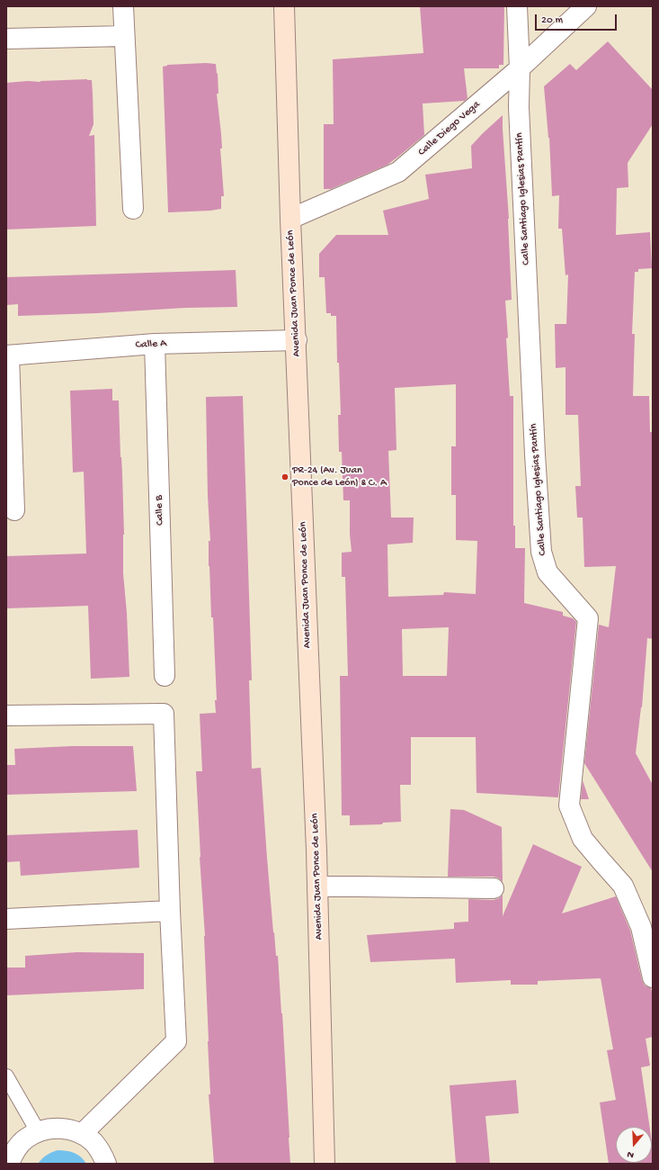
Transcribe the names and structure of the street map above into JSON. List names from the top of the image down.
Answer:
{
  "streets": {
    "main road": ["Avenida Juan Ponce de León"],
    "street": [
      "Calle Diego Vega",
      "Calle Santiago Iglesias Pantín",
      "Calle A",
      "Calle B"
    ]
  },
  "crossings": [
    ["Calle Diego Vega", "Calle Santiago Iglesias Pantín"],
    ["Calle Diego Vega", "Avenida Juan Ponce de León"],
    ["Avenida Juan Ponce de León", "Calle A"],
    ["Calle A", "Calle B"]
  ],
  "places": ["PR-24 (Av. Juan Ponce de León) & C. A"],
  "scale_bar": "20 m",
  "north": "bottom"
}
